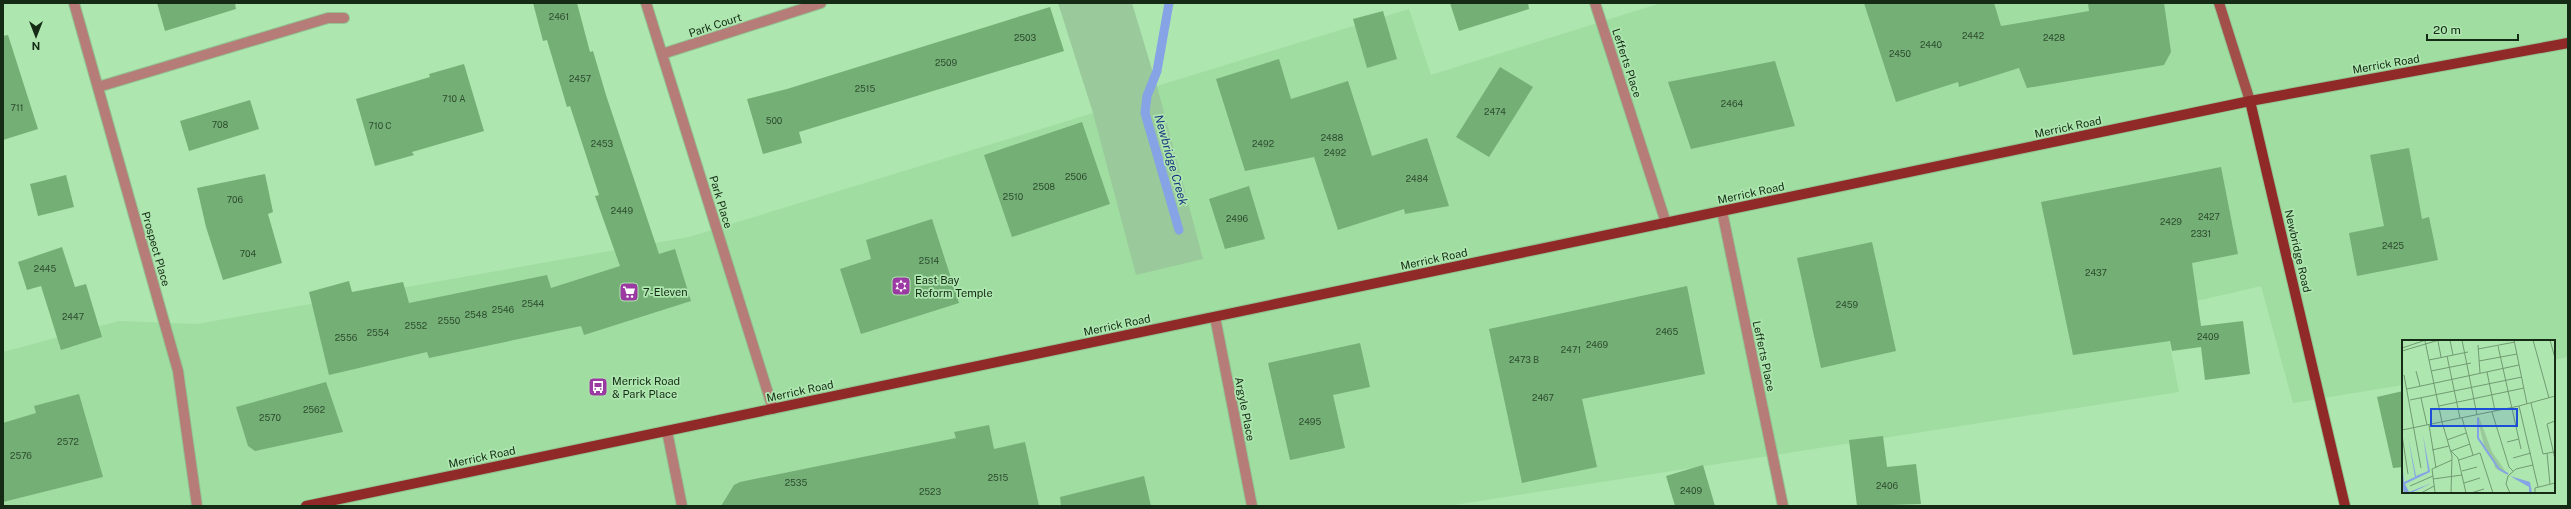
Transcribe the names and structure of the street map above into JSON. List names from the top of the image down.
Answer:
{
  "streets": {
    "main road": ["Merrick Road", "Newbridge Road"],
    "street": [
      "Park Court",
      "Lefferts Place",
      "Park Place",
      "Prospect Place",
      "Argyle Place"
    ]
  },
  "crossings": [
    ["Park Court", "Park Place"],
    ["Lefferts Place", "Merrick Road"],
    ["Merrick Road", "Park Place"],
    ["Merrick Road", "Newbridge Road"],
    ["Merrick Road", "Argyle Place"]
  ],
  "water": ["Newbridge Creek"],
  "places": {
    "synagogue": ["East Bay Reform Temple"],
    "supermarket": ["7-Eleven"],
    "bus stop": ["Merrick Road & Park Place"]
  },
  "house_numbers": [
    "2461",
    "2442",
    "2503",
    "2428",
    "2440",
    "2450",
    "2509",
    "2457",
    "2515",
    "710 A",
    "2464",
    "711",
    "2474",
    "500",
    "708",
    "710 C",
    "2488",
    "2453",
    "2492",
    "2492",
    "2506",
    "2484",
    "2508",
    "2510",
    "706",
    "2449",
    "2427",
    "2496",
    "2429",
    "2331",
    "2425",
    "704",
    "2514",
    "2445",
    "2437",
    "2544",
    "2459",
    "2546",
    "2548",
    "2447",
    "2550",
    "2552",
    "2465",
    "2554",
    "2409",
    "2556",
    "2469",
    "2471",
    "2473 B",
    "2467",
    "2562",
    "2570",
    "2495",
    "2572",
    "2576",
    "2515",
    "2535",
    "2406",
    "2409",
    "2523"
  ],
  "scale_bar": "20 m",
  "north": "bottom"
}
